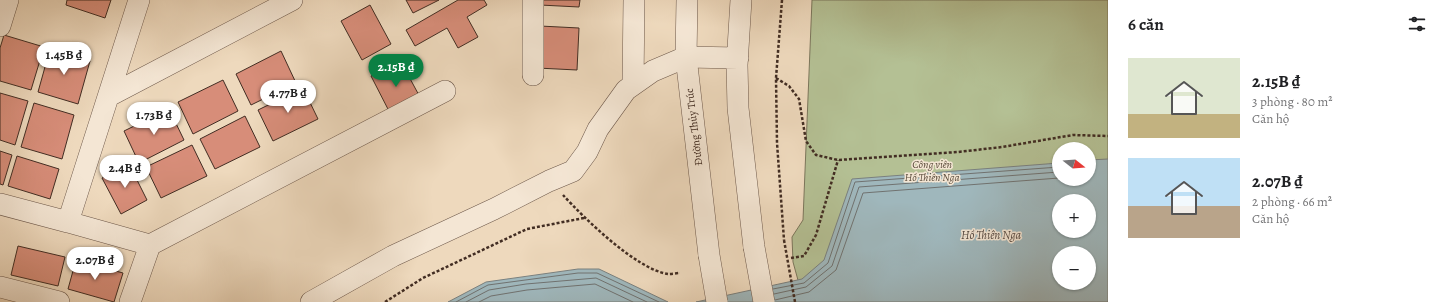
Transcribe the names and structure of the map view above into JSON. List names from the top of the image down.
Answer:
{
  "streets": {
    "street": ["Đường Thủy Trúc"]
  },
  "water": ["Hồ Thiên Nga"],
  "parks": ["Công viên Hồ Thiên Nga"],
  "north": "right",
  "page": {
    "heading": "6 căn",
    "price": [
      "1.45B ₫",
      "2.15B ₫",
      "4.77B ₫",
      "1.73B ₫",
      "2.4B ₫",
      "2.07B ₫"
    ],
    "list": [
      {
        "name": "2.15B ₫",
        "note": "3 phòng · 80 m² · Căn hộ"
      },
      {
        "name": "2.07B ₫",
        "note": "2 phòng · 66 m² · Căn hộ"
      }
    ],
    "map_buttons": ["+", "−"]
  }
}
